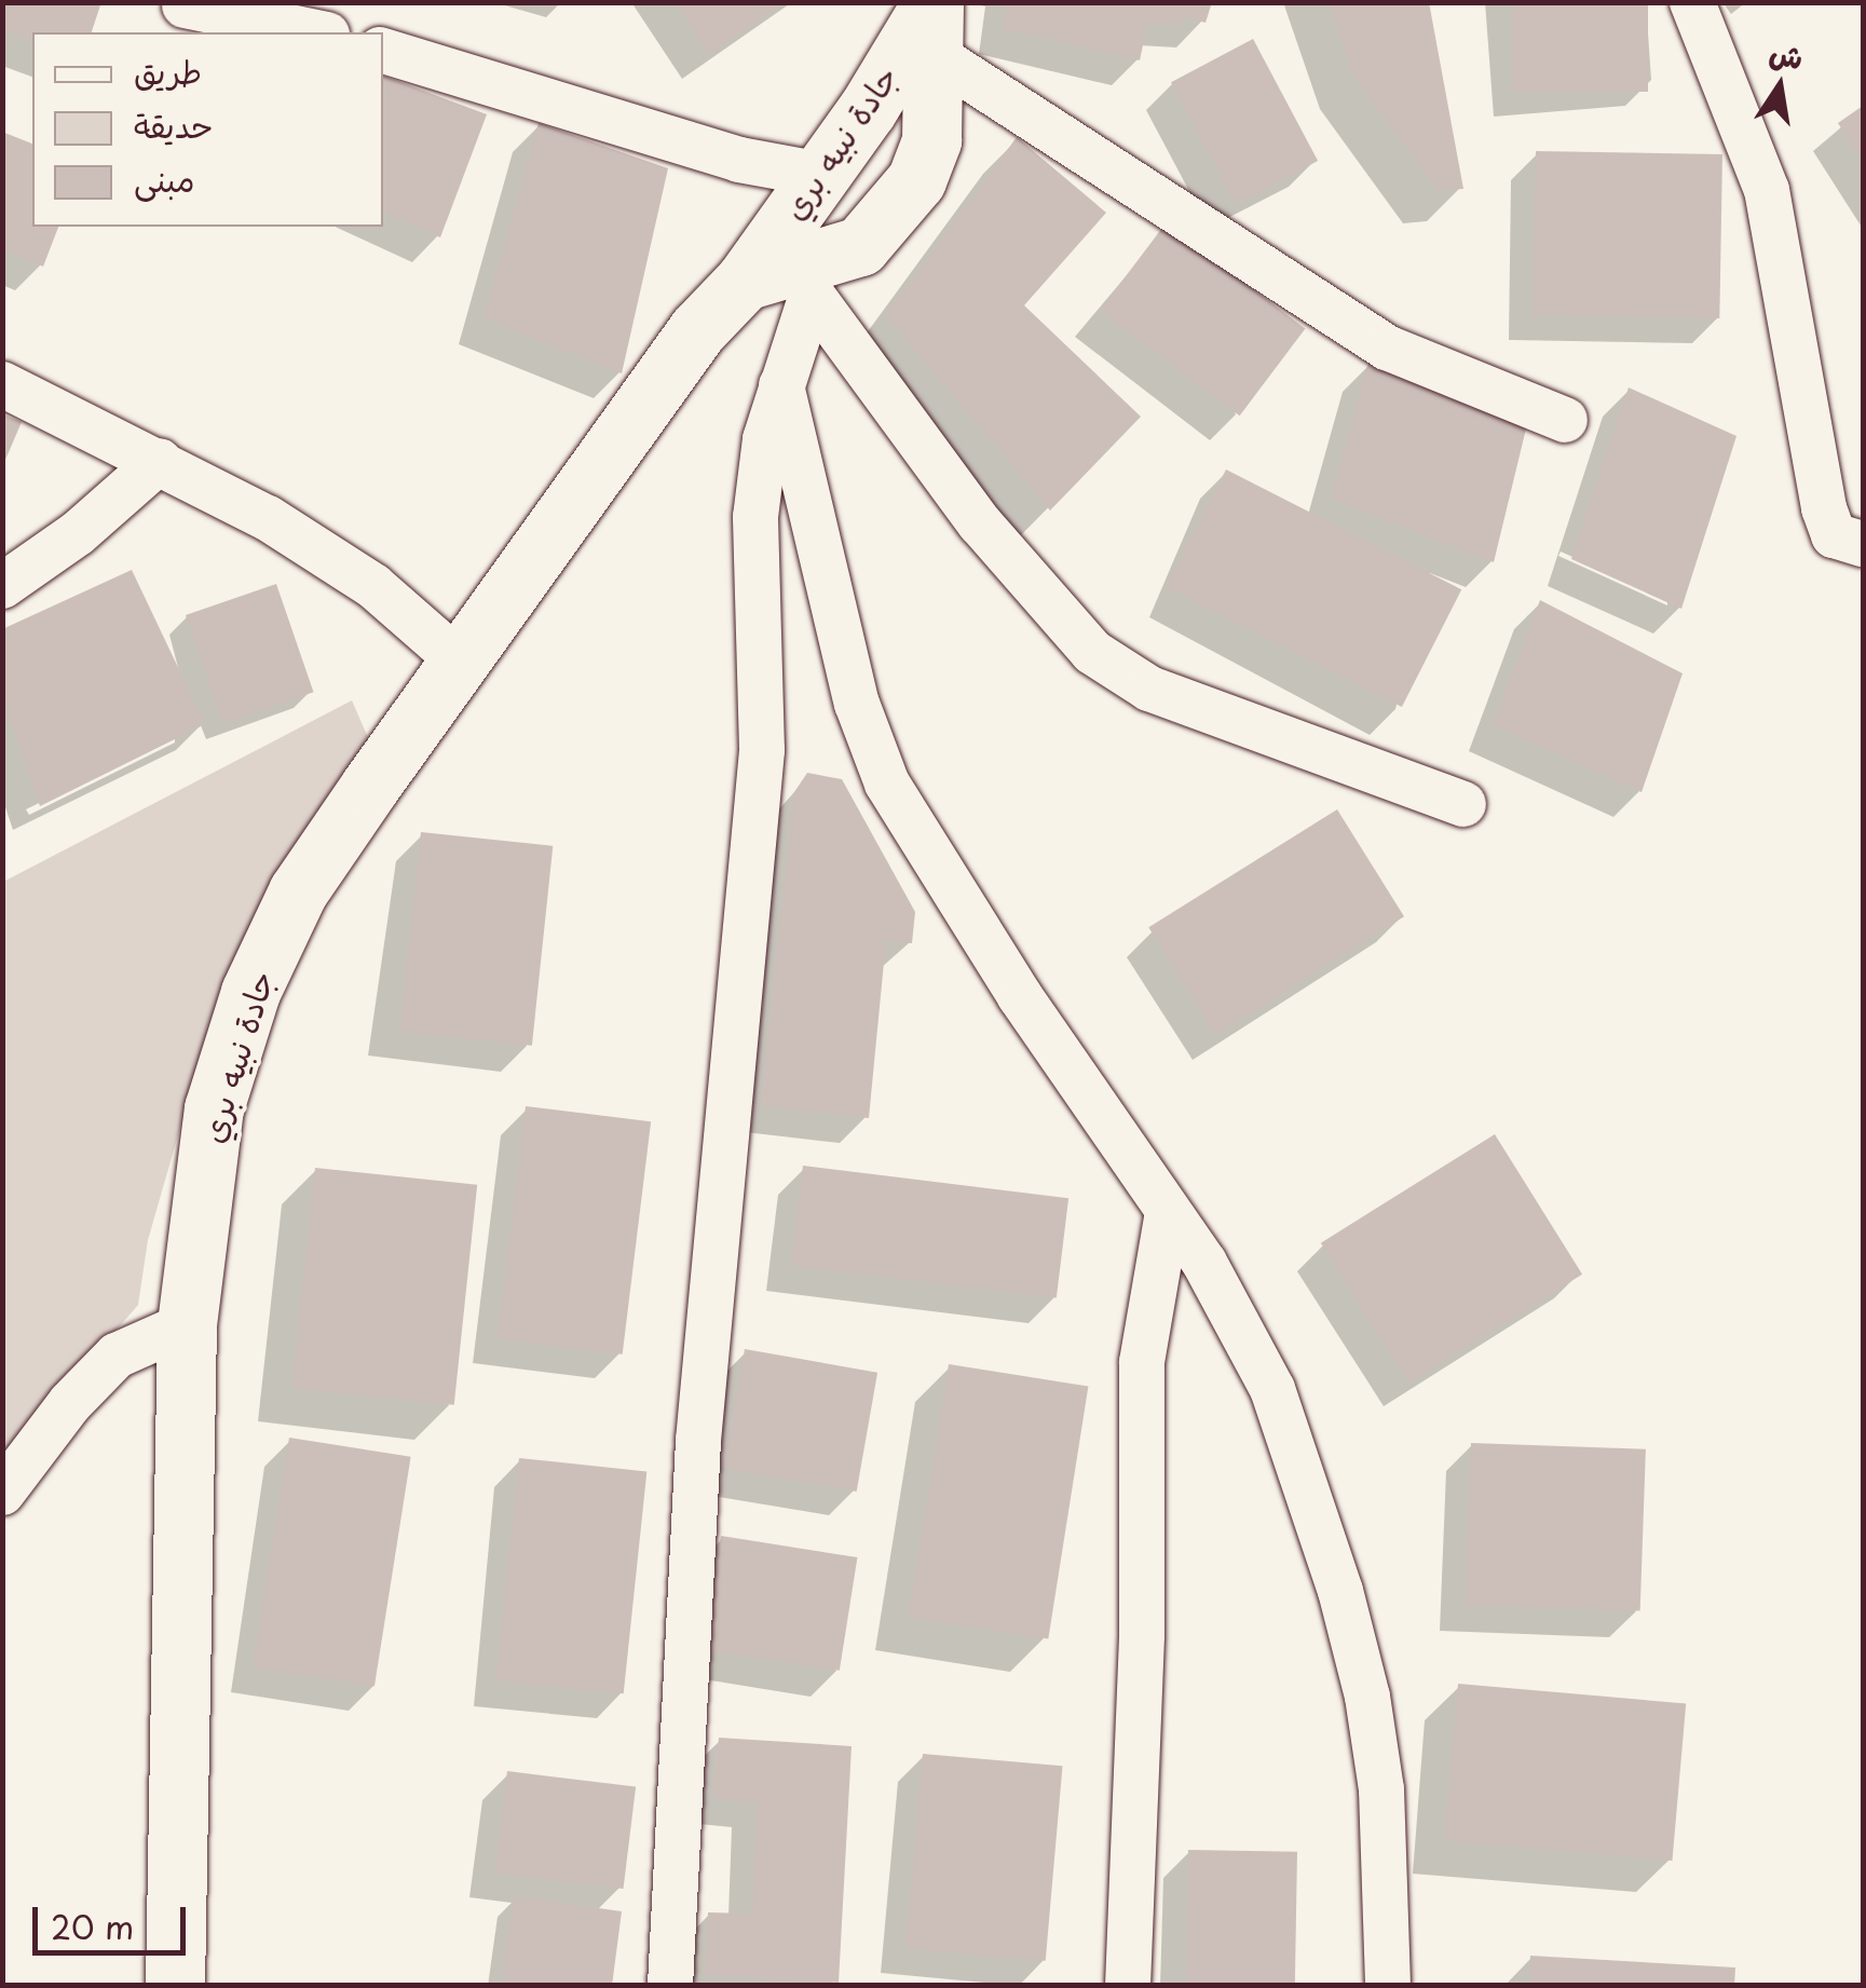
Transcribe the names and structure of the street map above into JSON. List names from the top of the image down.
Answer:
{
  "streets": {
    "street": ["جادة نبيه بري"]
  },
  "legend": ["طريق", "حديقة", "مبنى"],
  "scale_bar": "20 m",
  "north": "top"
}
